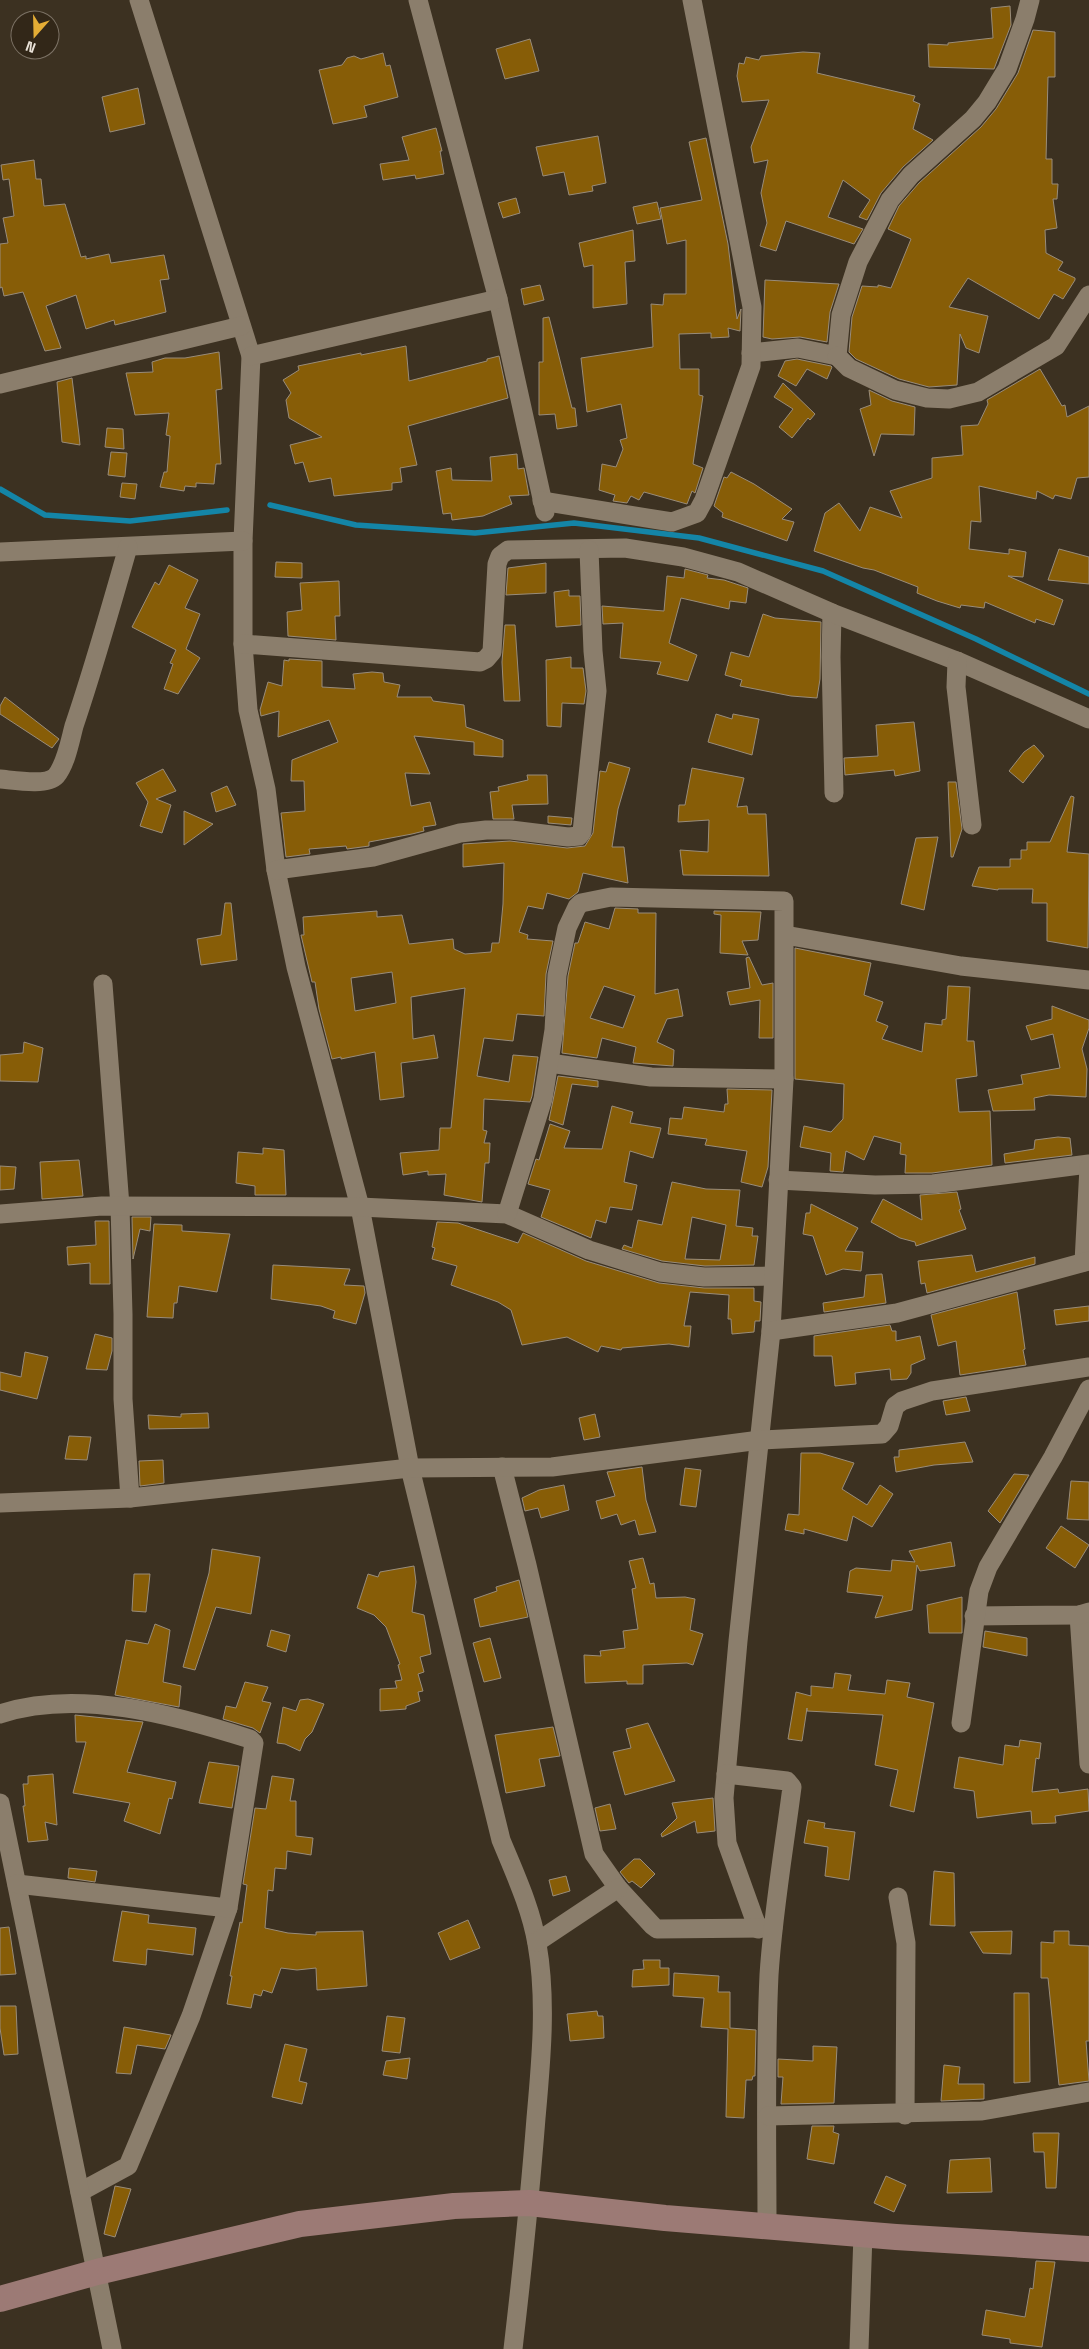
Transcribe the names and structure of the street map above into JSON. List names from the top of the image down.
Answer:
{
  "north": "bottom"
}
